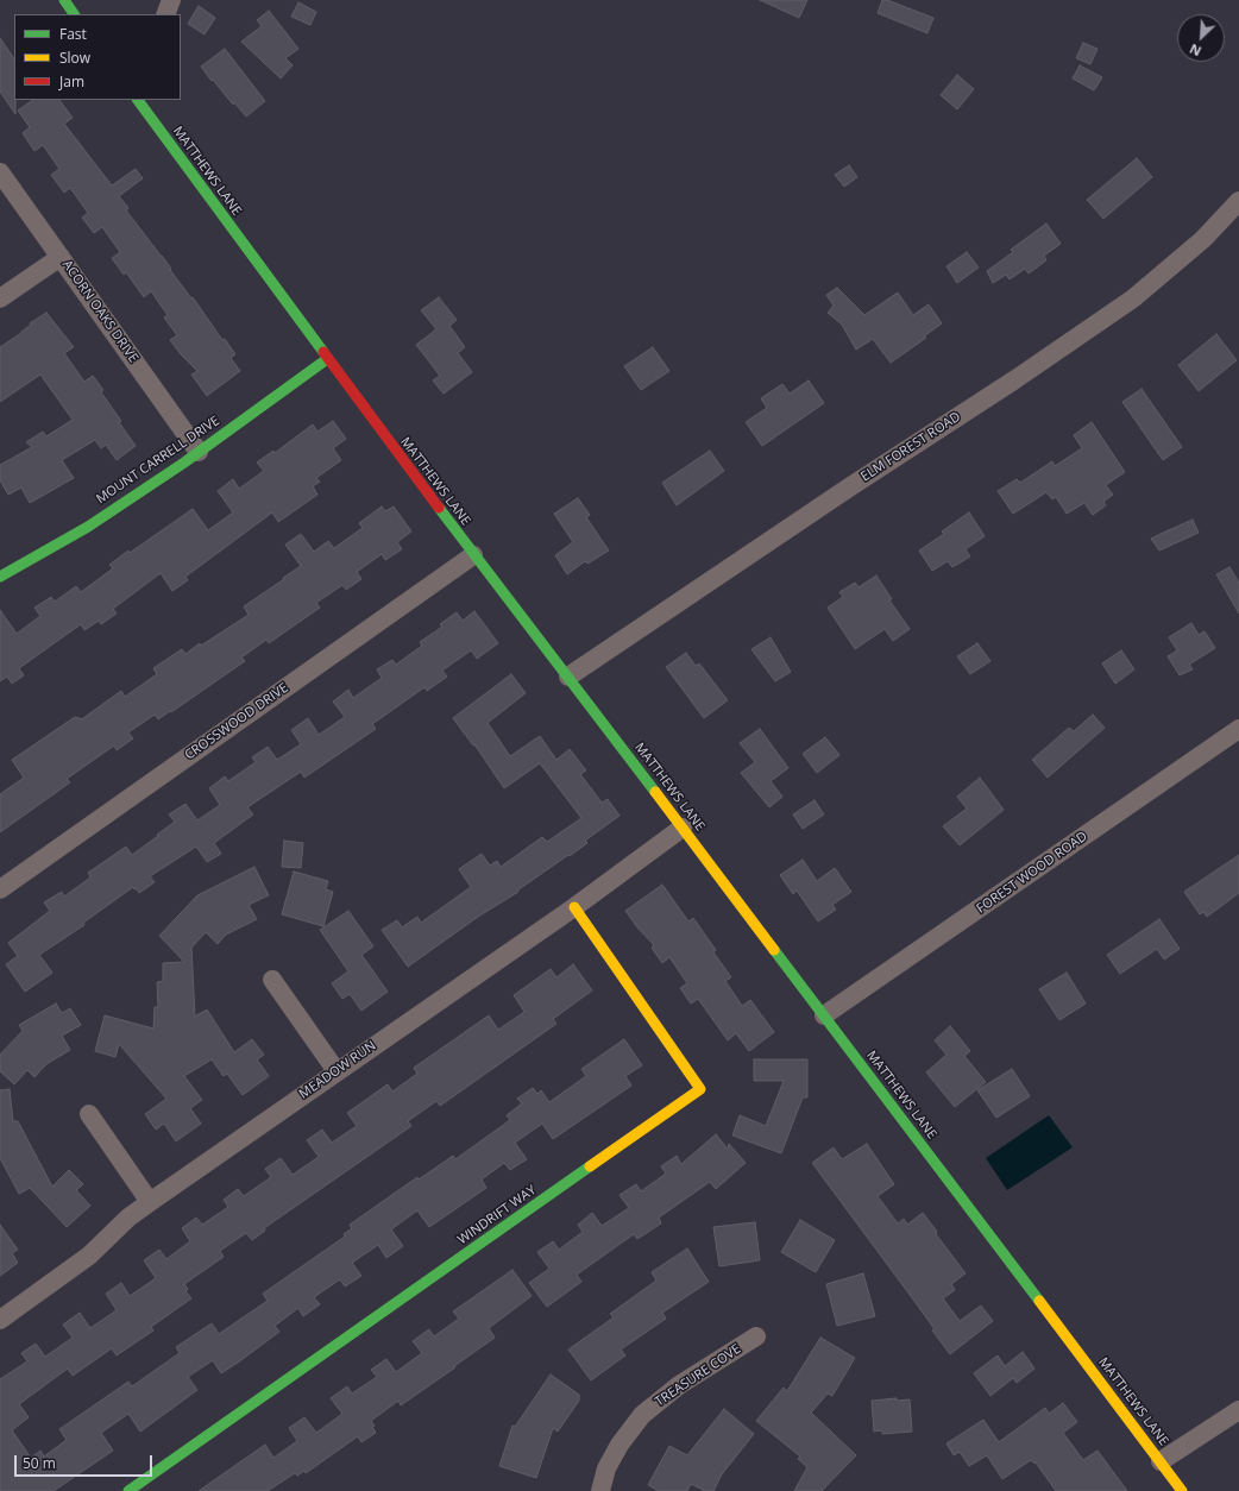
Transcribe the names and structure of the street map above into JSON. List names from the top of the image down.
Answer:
{
  "streets": {
    "street": [
      "MATTHEWS LANE",
      "ACORN OAKS DRIVE",
      "ELM FOREST ROAD",
      "MOUNT CARRELL DRIVE",
      "CROSSWOOD DRIVE",
      "FOREST WOOD ROAD",
      "MEADOW RUN",
      "WINDRIFT WAY",
      "TREASURE COVE"
    ]
  },
  "crossings": [
    ["MATTHEWS LANE", "ELM FOREST ROAD"],
    ["MATTHEWS LANE", "MOUNT CARRELL DRIVE"],
    ["MATTHEWS LANE", "CROSSWOOD DRIVE"],
    ["MATTHEWS LANE", "FOREST WOOD ROAD"],
    ["MATTHEWS LANE", "MEADOW RUN"],
    ["ACORN OAKS DRIVE", "MOUNT CARRELL DRIVE"],
    ["MEADOW RUN", "WINDRIFT WAY"]
  ],
  "legend": ["Fast", "Slow", "Jam"],
  "scale_bar": "50 m",
  "north": "bottom left"
}
